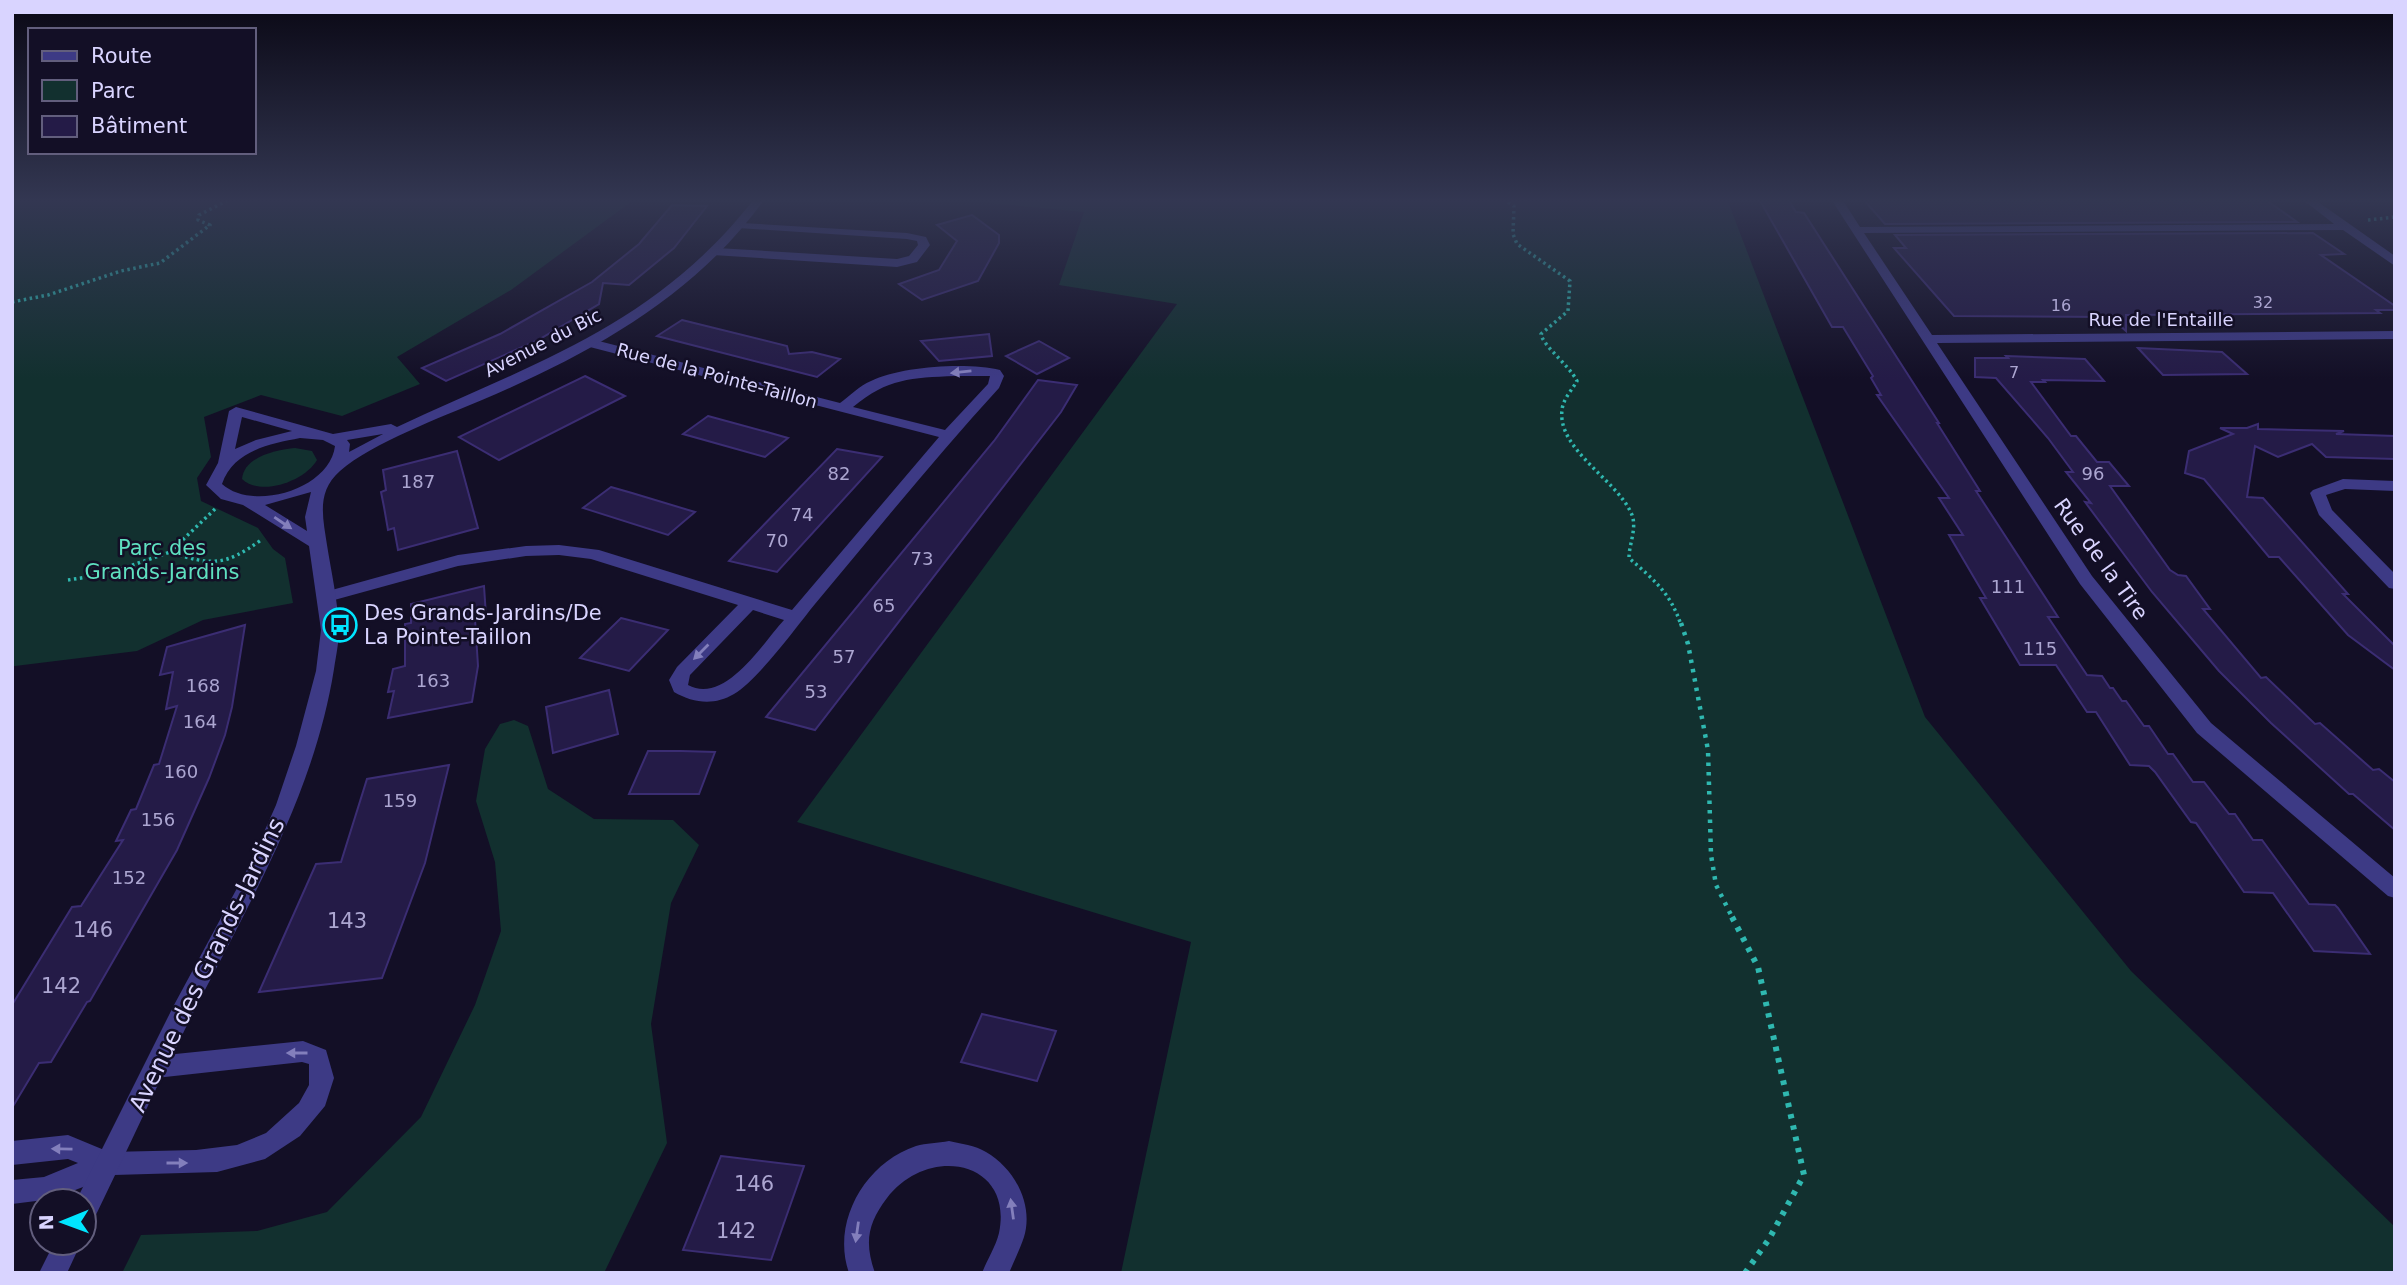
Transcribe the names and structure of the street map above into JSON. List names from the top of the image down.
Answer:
{
  "streets": {
    "street": [
      "Rue de l'Entaille",
      "Avenue du Bic",
      "Rue de la Pointe-Taillon",
      "Rue de la Tire",
      "Avenue des Grands-Jardins"
    ]
  },
  "crossings": [
    ["Rue de l'Entaille", "Rue de la Tire"],
    ["Avenue du Bic", "Rue de la Pointe-Taillon"],
    ["Avenue du Bic", "Avenue des Grands-Jardins"]
  ],
  "parks": ["Parc des Grands-Jardins"],
  "places": {
    "bus stop": ["Des Grands-Jardins/De La Pointe-Taillon"]
  },
  "house_numbers": [
    "32",
    "16",
    "7",
    "82",
    "96",
    "187",
    "74",
    "70",
    "73",
    "111",
    "65",
    "115",
    "57",
    "163",
    "168",
    "53",
    "164",
    "160",
    "159",
    "156",
    "152",
    "143",
    "146",
    "142",
    "146",
    "142"
  ],
  "legend": ["Route", "Parc", "Bâtiment"],
  "north": "left"
}
